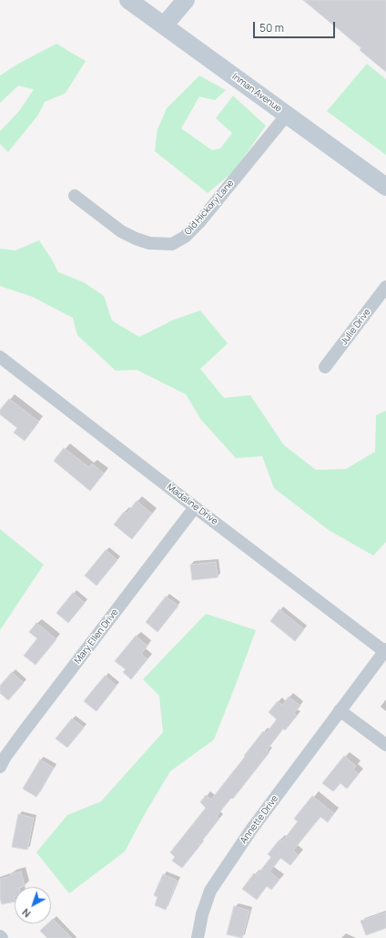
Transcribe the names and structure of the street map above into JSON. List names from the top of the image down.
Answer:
{
  "streets": {
    "main road": ["Inman Avenue"],
    "street": [
      "Old Hickory Lane",
      "Julie Drive",
      "Madaline Drive",
      "Mary Ellen Drive",
      "Annette Drive"
    ]
  },
  "crossings": [
    ["Inman Avenue", "Old Hickory Lane"],
    ["Madaline Drive", "Mary Ellen Drive"],
    ["Madaline Drive", "Annette Drive"]
  ],
  "scale_bar": "50 m",
  "north": "bottom left"
}
